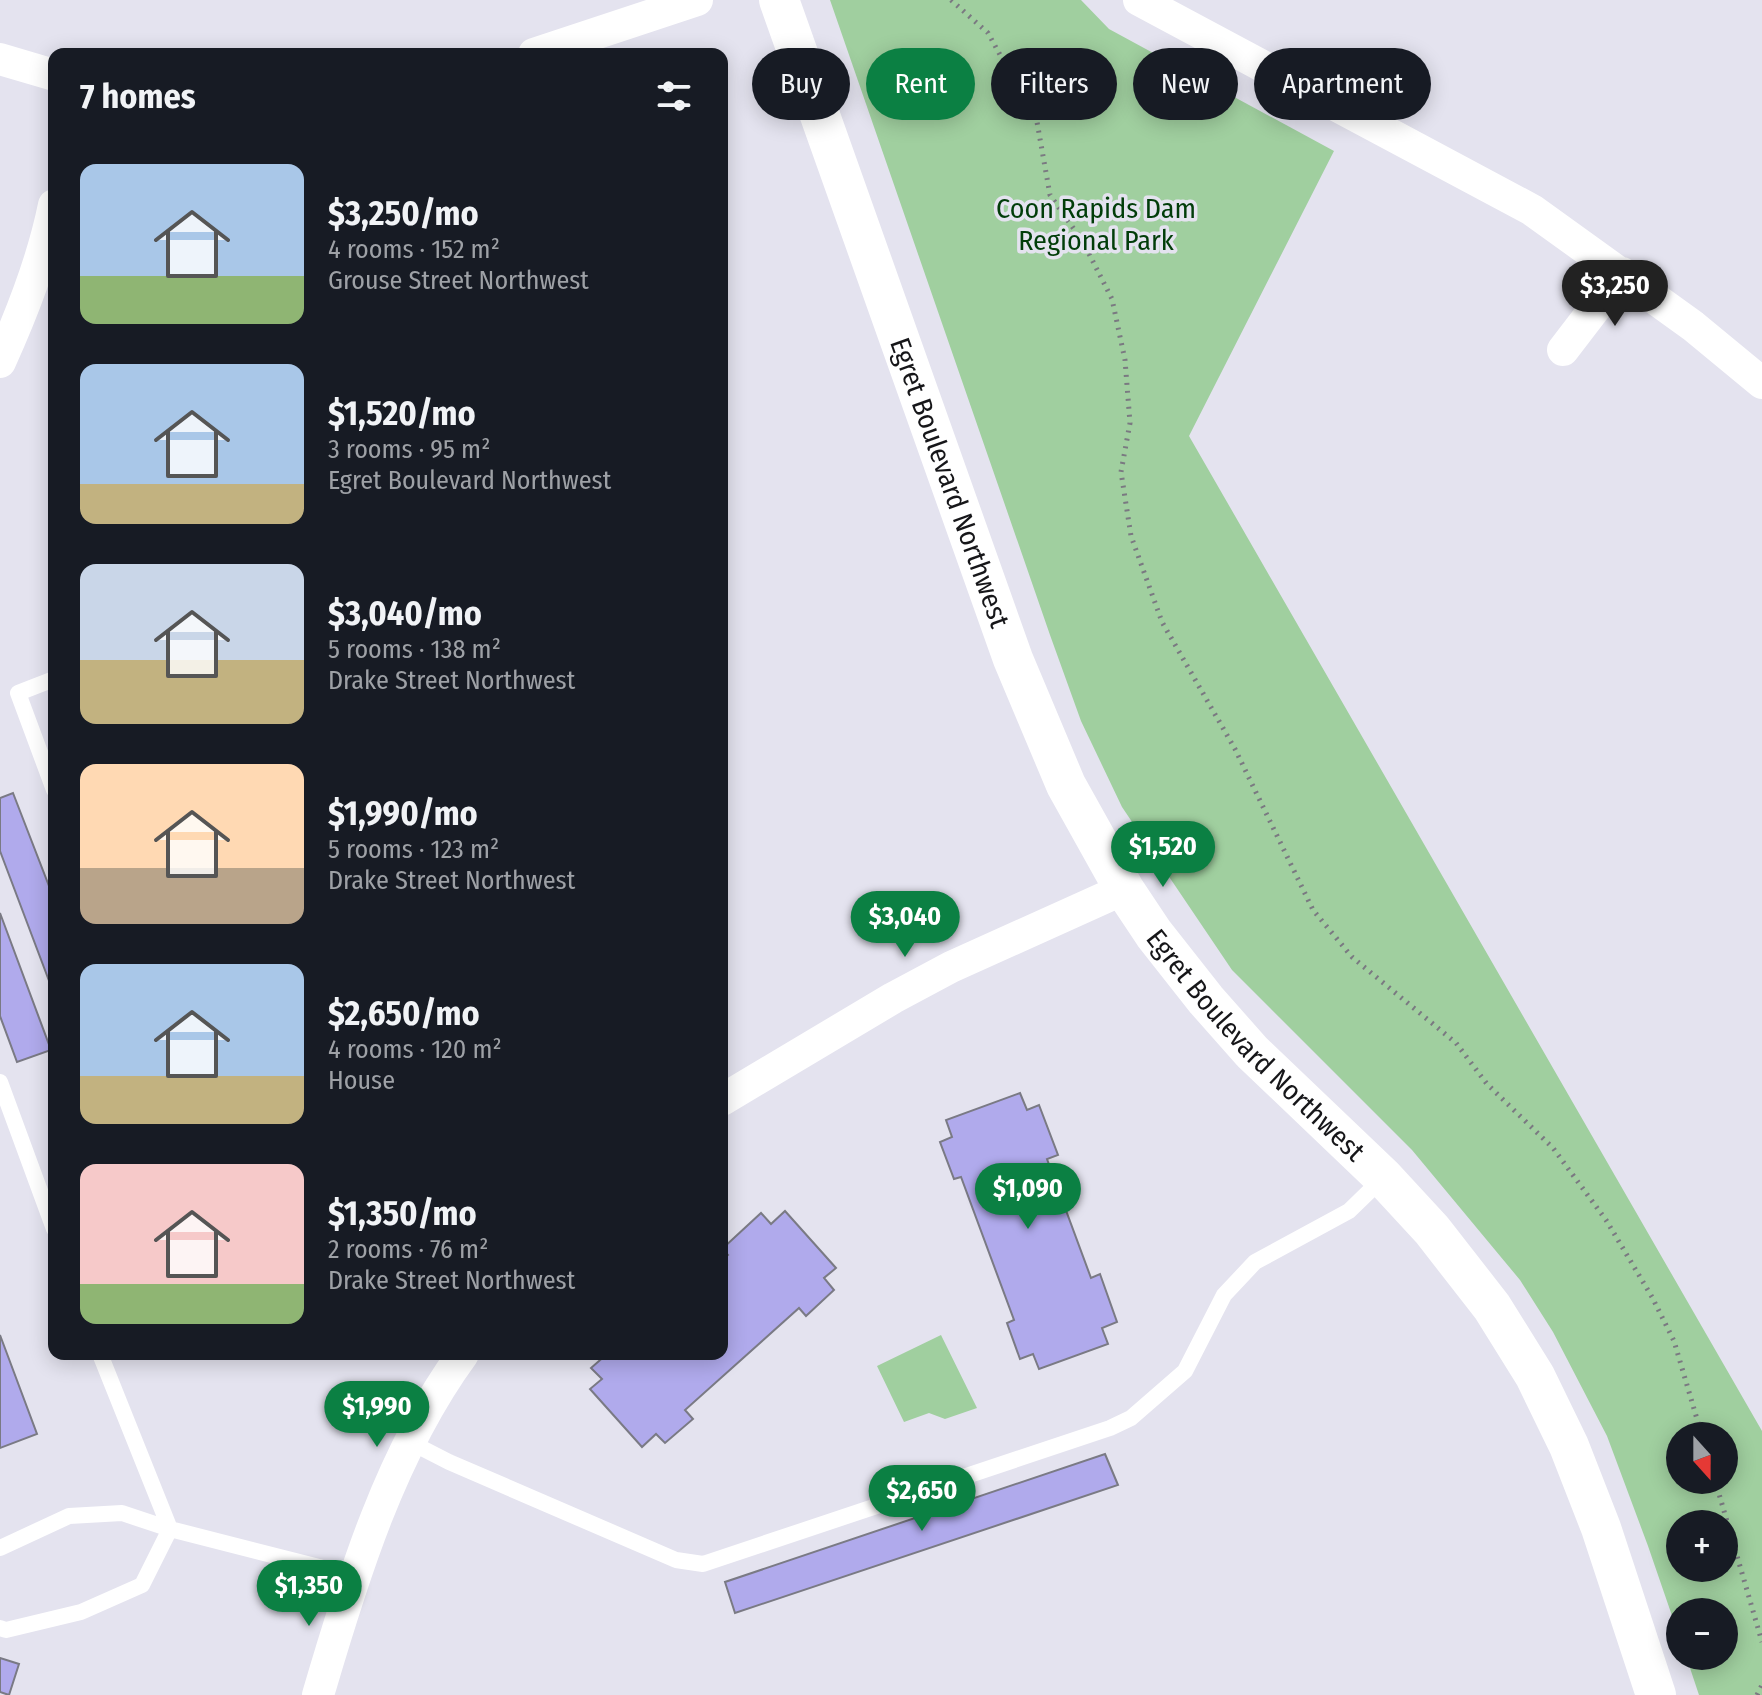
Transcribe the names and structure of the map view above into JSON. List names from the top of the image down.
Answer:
{
  "streets": {
    "street": ["Egret Boulevard Northwest"]
  },
  "parks": ["Coon Rapids Dam Regional Park"],
  "north": "bottom",
  "page": {
    "chip": [
      "Buy",
      "Rent",
      "Filters",
      "New",
      "Apartment"
    ],
    "heading": "7 homes",
    "list": [
      {
        "name": "$3,250/mo",
        "note": "4 rooms · 152 m² · Grouse Street Northwest"
      },
      {
        "name": "$1,520/mo",
        "note": "3 rooms · 95 m² · Egret Boulevard Northwest"
      },
      {
        "name": "$3,040/mo",
        "note": "5 rooms · 138 m² · Drake Street Northwest"
      },
      {
        "name": "$1,990/mo",
        "note": "5 rooms · 123 m² · Drake Street Northwest"
      },
      {
        "name": "$2,650/mo",
        "note": "4 rooms · 120 m² · House"
      },
      {
        "name": "$1,350/mo",
        "note": "2 rooms · 76 m² · Drake Street Northwest"
      }
    ],
    "price": [
      "$3,250",
      "$1,520",
      "$3,040",
      "$1,090",
      "$1,990",
      "$2,650",
      "$1,350"
    ],
    "map_buttons": ["+", "−"]
  }
}
